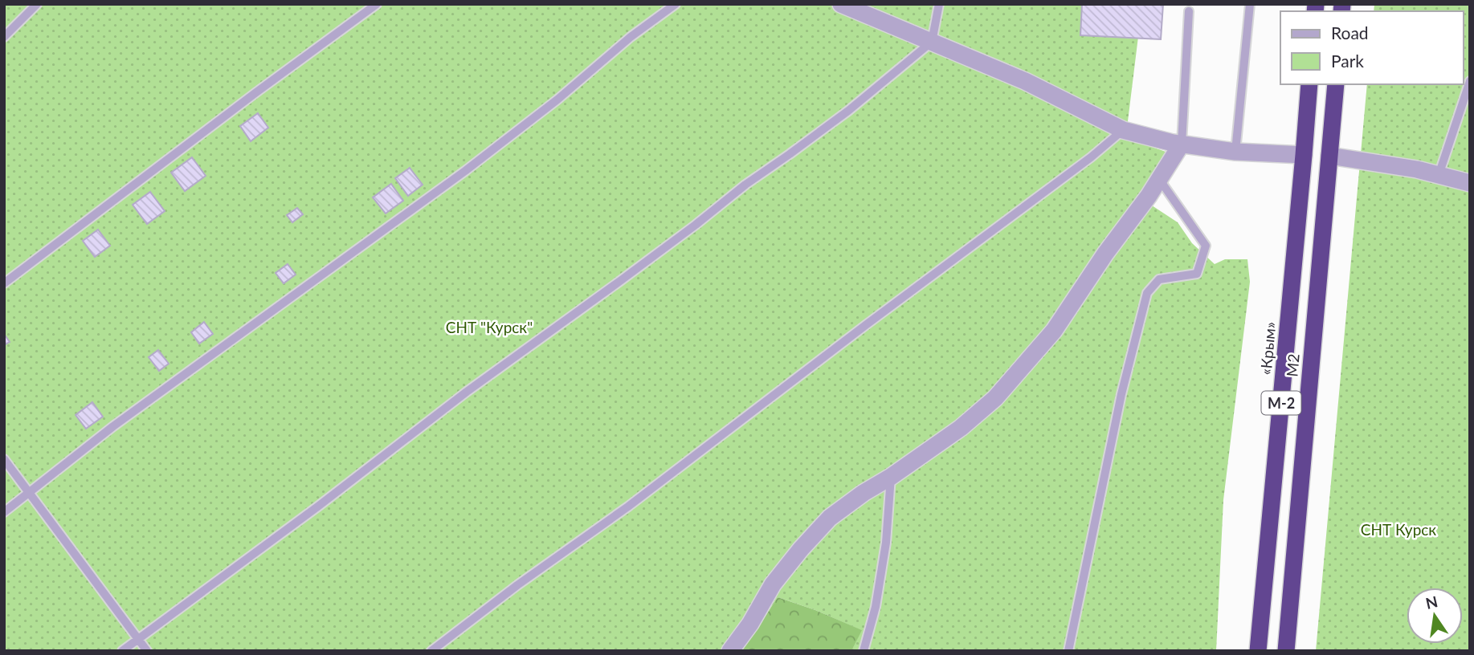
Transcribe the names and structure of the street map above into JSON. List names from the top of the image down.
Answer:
{
  "streets": {
    "highway": ["«Крым»", "М2", "М-2"]
  },
  "parks": ["СНТ \"Курск\"", "СНТ Курск"],
  "legend": ["Road", "Park"],
  "north": "top"
}
